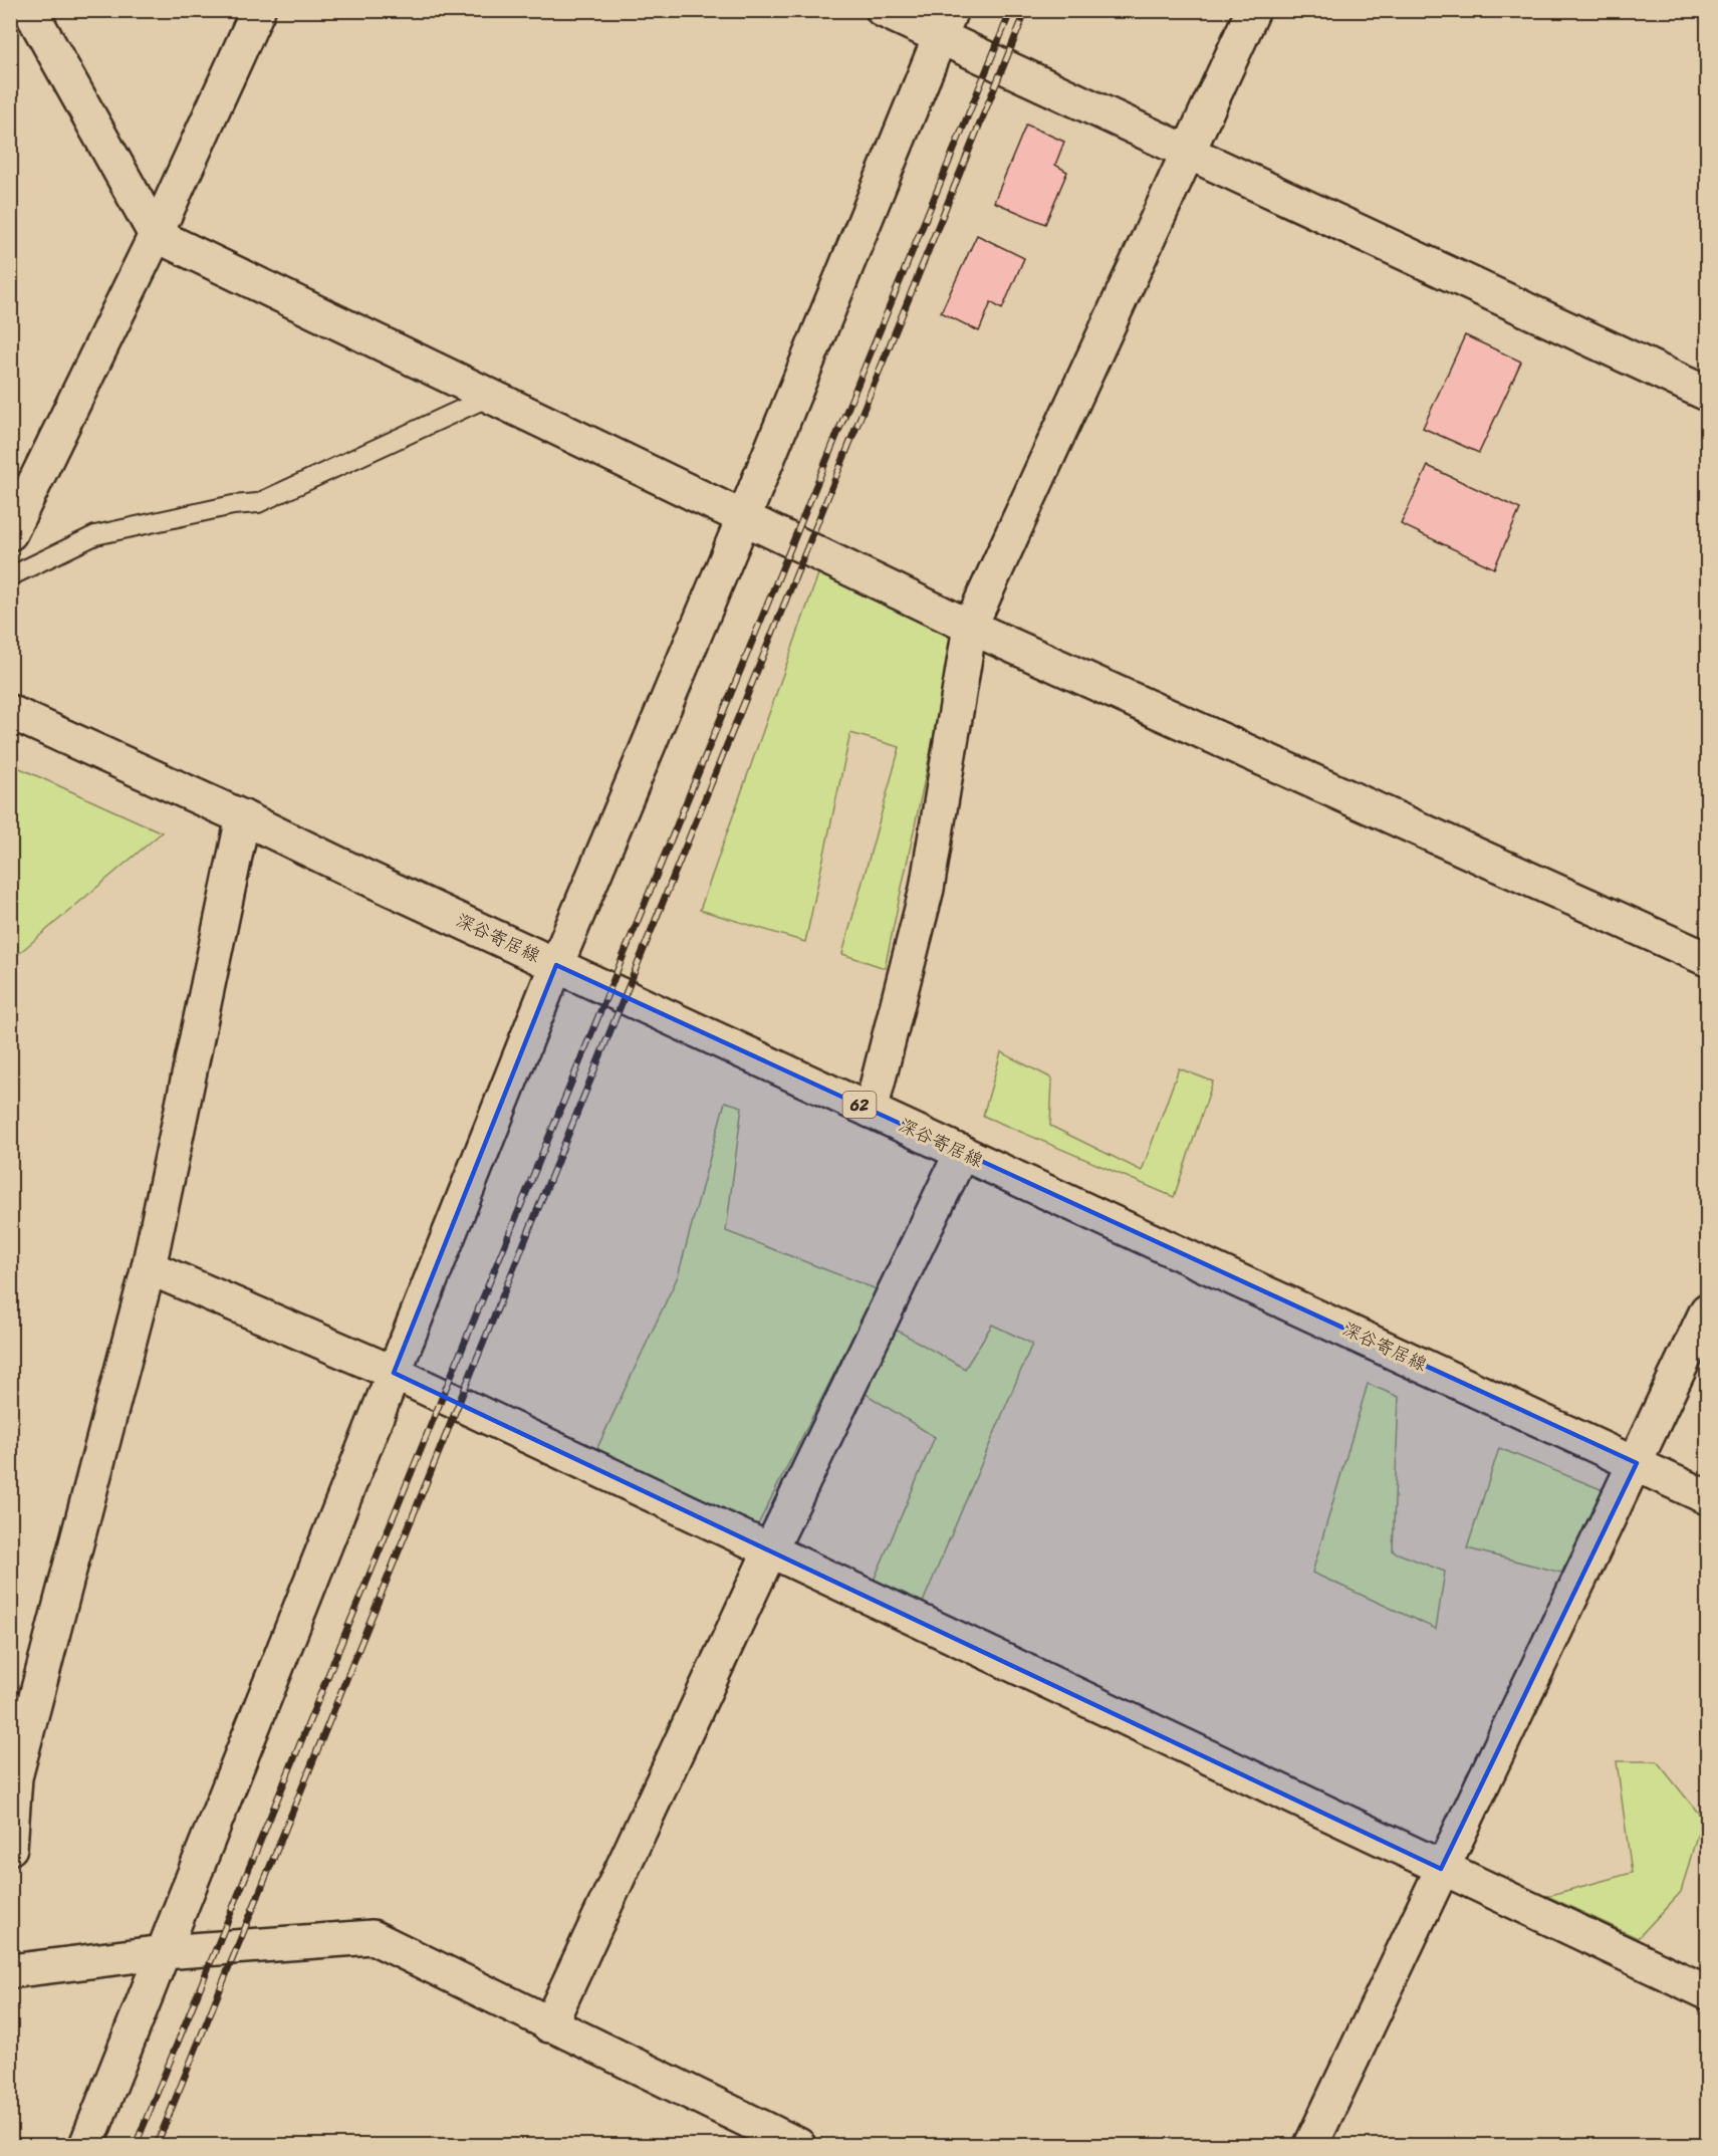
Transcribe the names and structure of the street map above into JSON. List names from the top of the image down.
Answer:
{
  "streets": {
    "street": ["深谷寄居線", "62"]
  }
}
